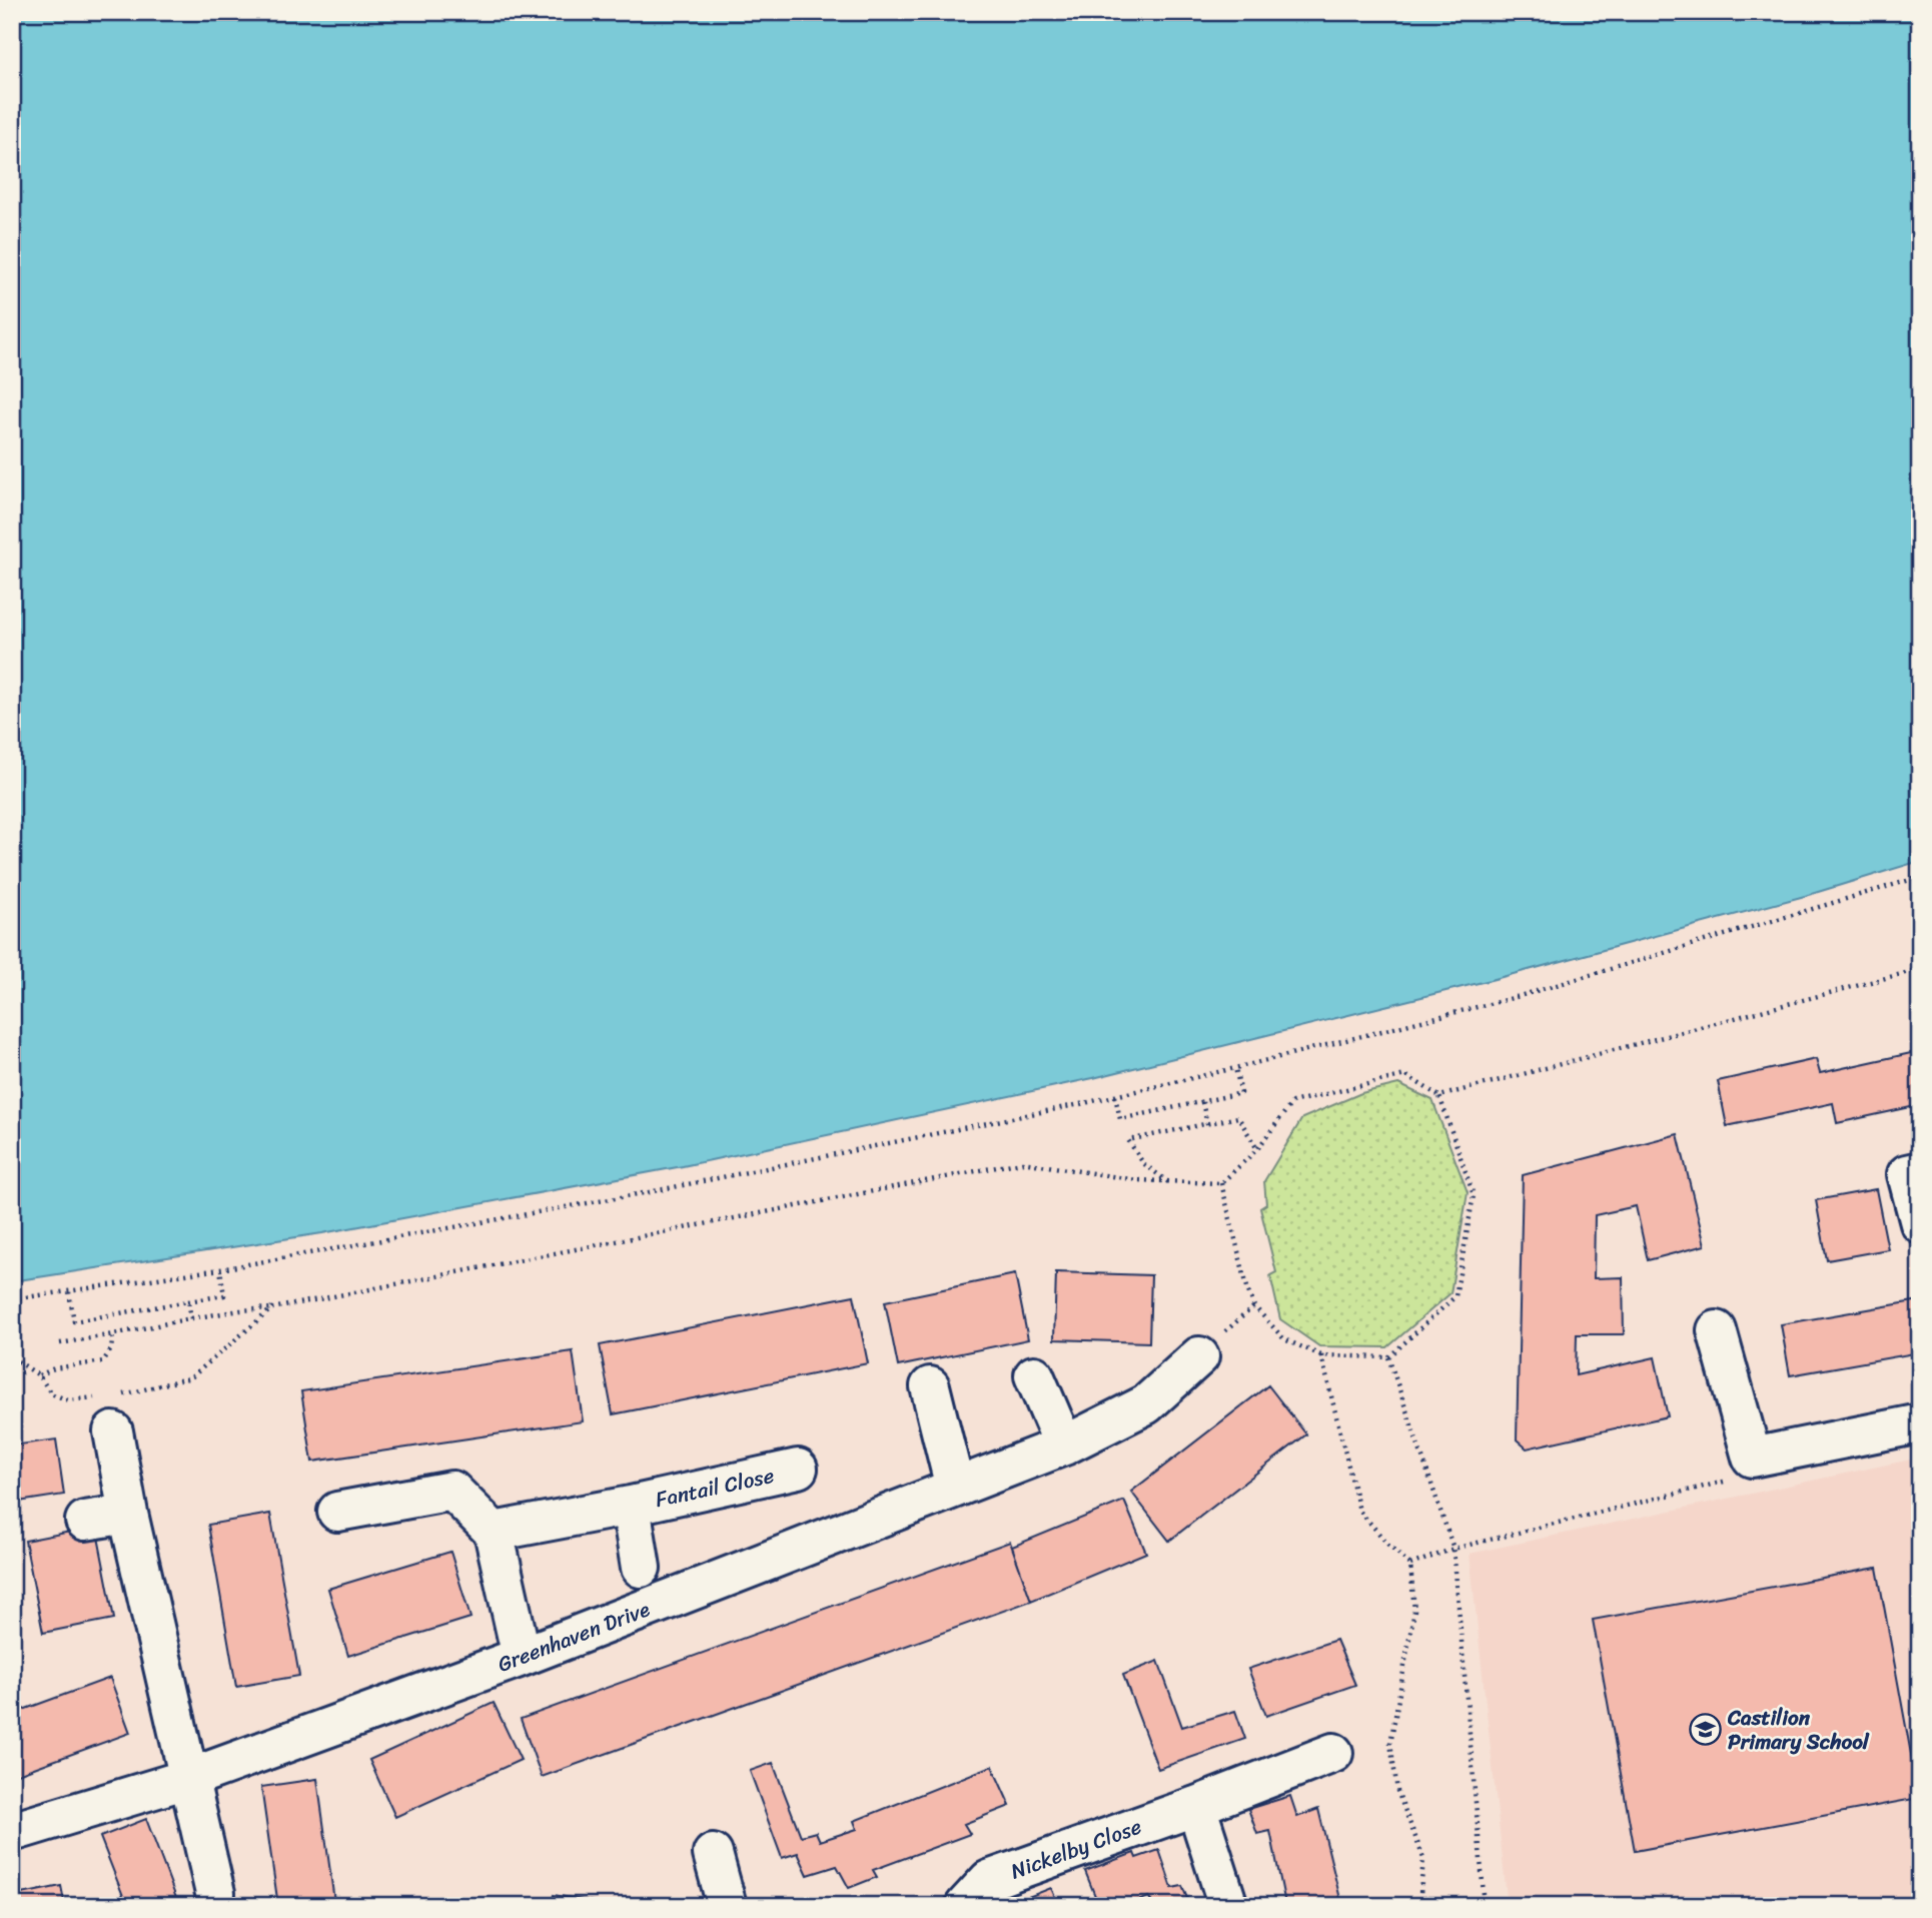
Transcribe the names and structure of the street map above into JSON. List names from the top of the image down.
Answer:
{
  "streets": {
    "street": ["Fantail Close", "Greenhaven Drive", "Nickelby Close"]
  },
  "places": {
    "school or university": ["Castilion Primary School"]
  }
}
